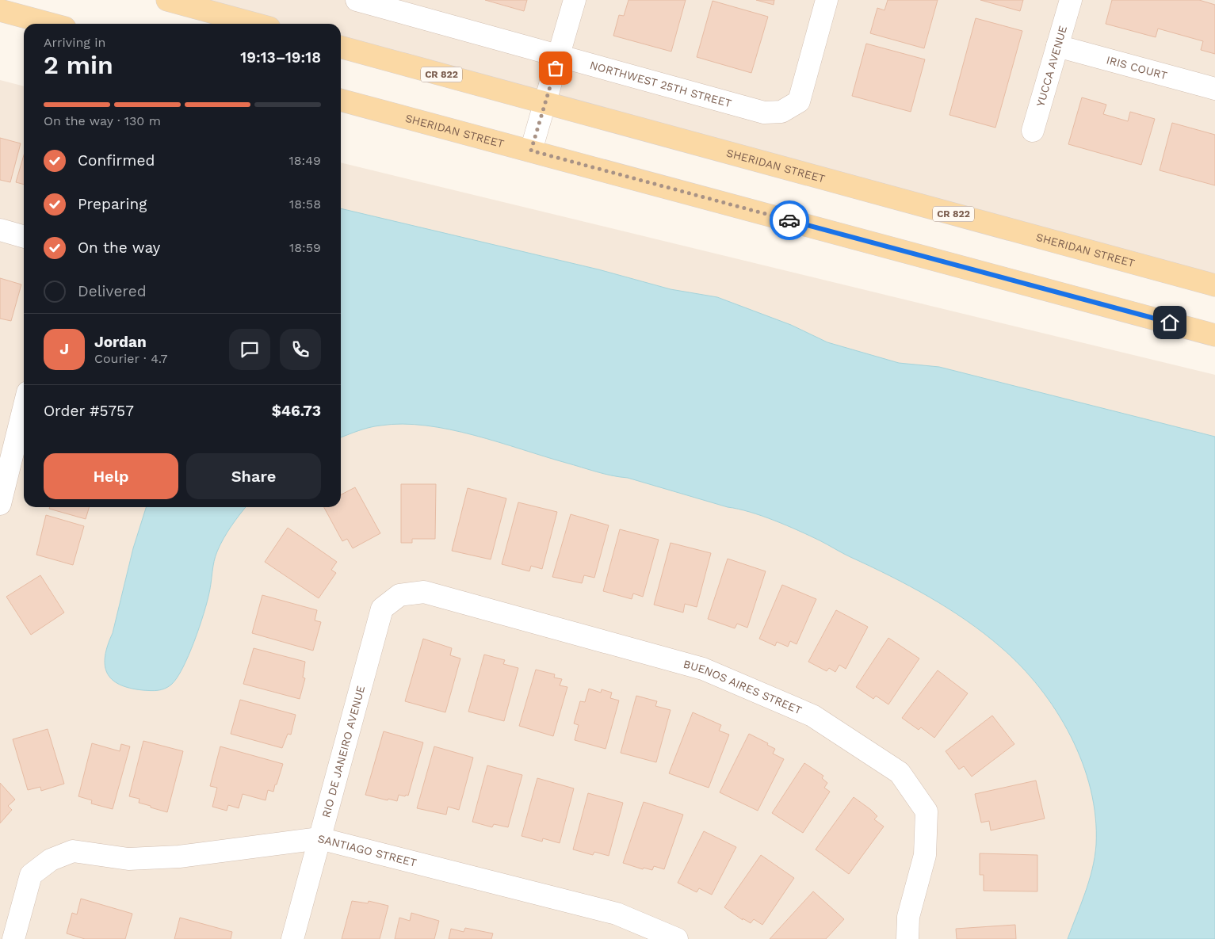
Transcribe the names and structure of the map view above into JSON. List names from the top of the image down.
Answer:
{
  "streets": {
    "main road": ["CR 822", "SHERIDAN STREET"],
    "street": [
      "YUCCA AVENUE",
      "IRIS COURT",
      "NORTHWEST 25TH STREET",
      "BUENOS AIRES STREET",
      "RIO DE JANEIRO AVENUE",
      "SANTIAGO STREET"
    ]
  },
  "crossings": [
    ["YUCCA AVENUE", "IRIS COURT"],
    ["BUENOS AIRES STREET", "RIO DE JANEIRO AVENUE"],
    ["RIO DE JANEIRO AVENUE", "SANTIAGO STREET"]
  ],
  "page": {
    "heading": ["2 min", "Arriving in", "19:13–19:18"],
    "panel": [
      "Jordan",
      "Courier · 4.7",
      "Order #5757",
      "$46.73"
    ],
    "bar": "On the way · 130 m",
    "list": [
      ["Confirmed", "18:49"],
      ["Preparing", "18:58"],
      ["On the way", "18:59"],
      "Delivered"
    ],
    "round": "J",
    "buttons": ["Help", "Share"]
  }
}
